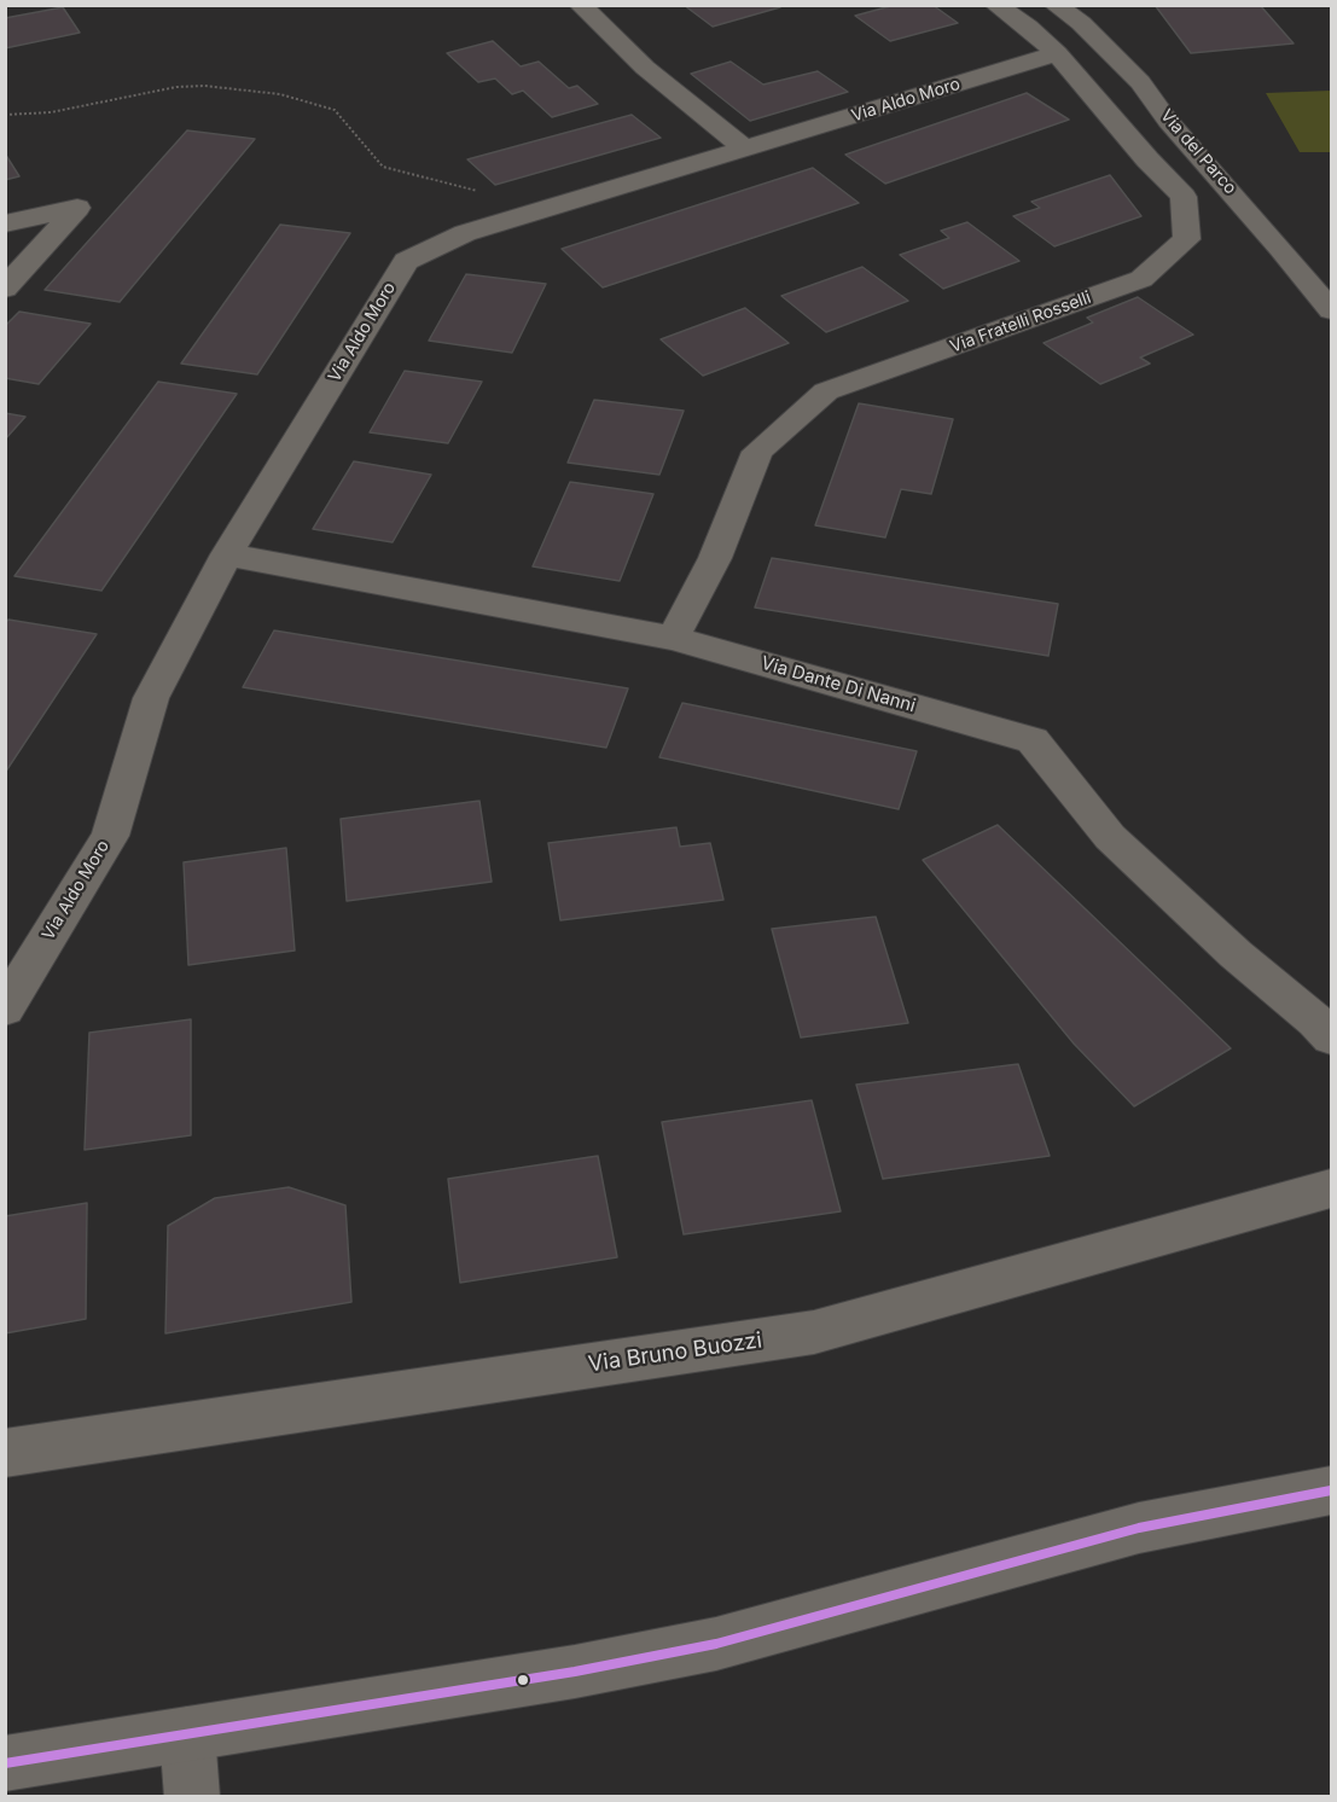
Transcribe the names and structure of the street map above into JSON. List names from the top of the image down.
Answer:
{
  "streets": {
    "street": [
      "Via Aldo Moro",
      "Via del Parco",
      "Via Fratelli Rosselli",
      "Via Dante Di Nanni",
      "Via Bruno Buozzi"
    ]
  },
  "crossings": [
    ["Via Aldo Moro", "Via Fratelli Rosselli"],
    ["Via Aldo Moro", "Via Dante Di Nanni"],
    ["Via Fratelli Rosselli", "Via Dante Di Nanni"]
  ]
}
